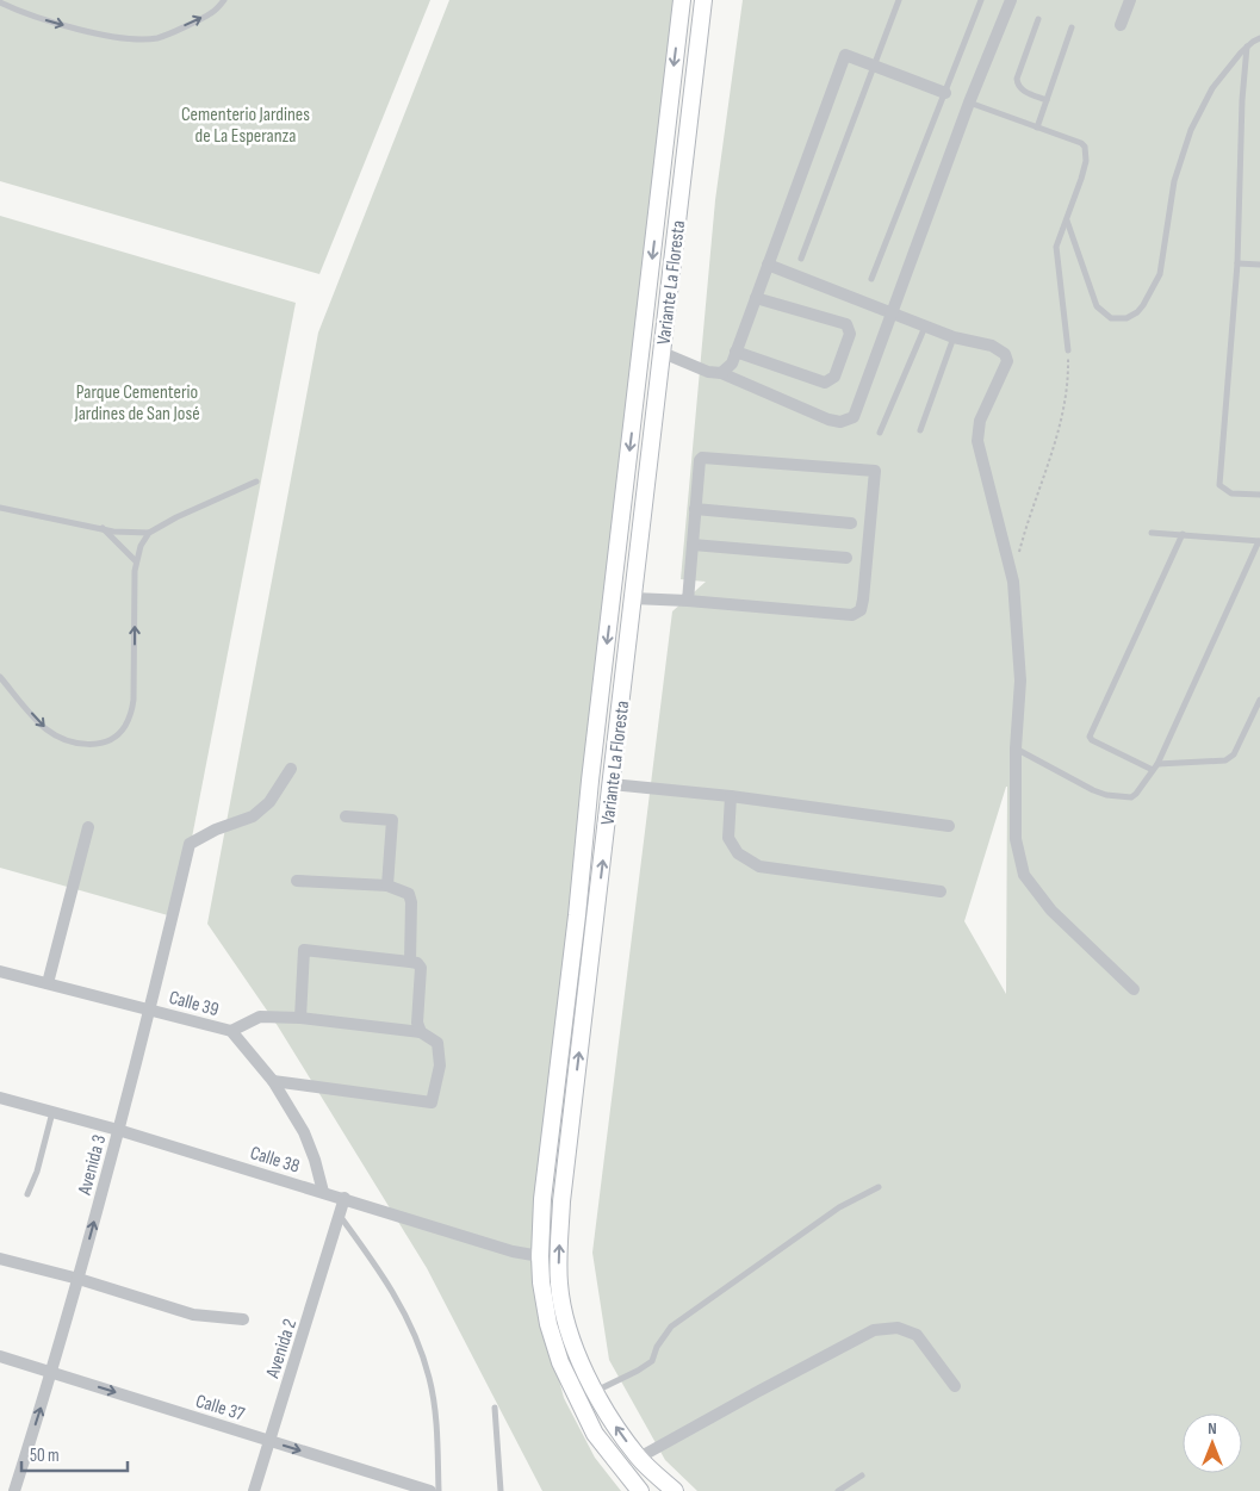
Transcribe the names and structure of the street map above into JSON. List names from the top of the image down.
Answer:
{
  "streets": {
    "main road": ["Variante La Floresta"],
    "street": [
      "Calle 39",
      "Calle 38",
      "Avenida 3",
      "Avenida 2",
      "Calle 37"
    ]
  },
  "crossings": [
    ["Variante La Floresta", "Calle 38"],
    ["Calle 39", "Calle 38"],
    ["Calle 39", "Avenida 3"],
    ["Calle 38", "Avenida 3"],
    ["Avenida 3", "Calle 37"],
    ["Avenida 2", "Calle 37"]
  ],
  "parks": ["Cementerio Jardines de La Esperanza", "Parque Cementerio Jardines de San José"],
  "scale_bar": "50 m",
  "north": "top"
}
